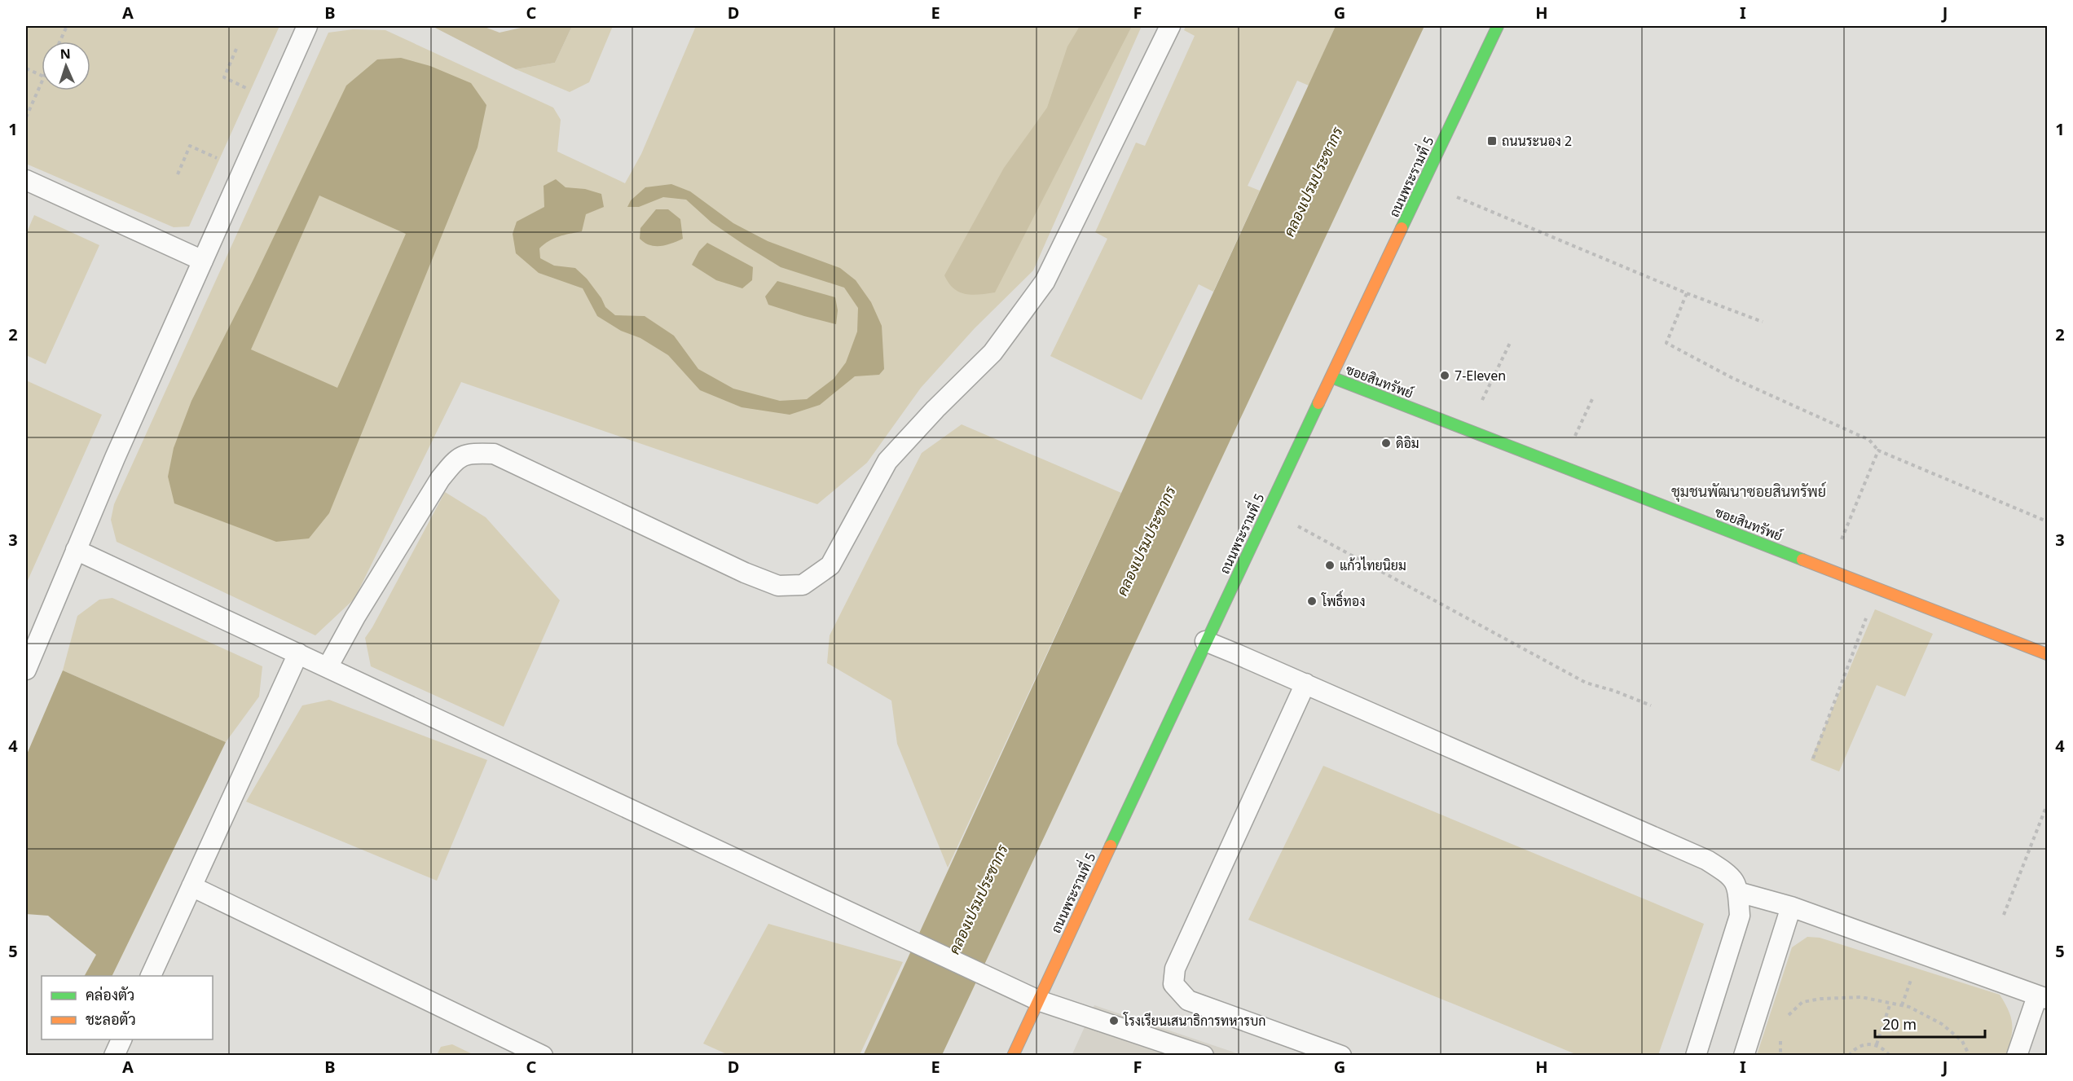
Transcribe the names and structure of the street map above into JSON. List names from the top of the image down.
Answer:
{
  "streets": {
    "main road": ["ถนนพระรามที่ 5", "ซอยสินทรัพย์"]
  },
  "crossings": [
    ["ถนนพระรามที่ 5", "ซอยสินทรัพย์"]
  ],
  "districts": ["ชุมชนพัฒนาซอยสินทรัพย์"],
  "water": ["คลองเปรมประชากร"],
  "places": {
    "transit": ["ถนนระนอง 2"],
    "other": [
      "7-Eleven",
      "ดิอิม",
      "แก้วไทยนิยม",
      "โพธิ์ทอง",
      "โรงเรียนเสนาธิการทหารบก"
    ]
  },
  "legend": ["คล่องตัว", "ชะลอตัว"],
  "scale_bar": "20 m",
  "north": "top",
  "grid": {
    "columns": [
      "A",
      "B",
      "C",
      "D",
      "E",
      "F",
      "G",
      "H",
      "I",
      "J"
    ],
    "rows": [
      "1",
      "2",
      "3",
      "4",
      "5"
    ]
  }
}
